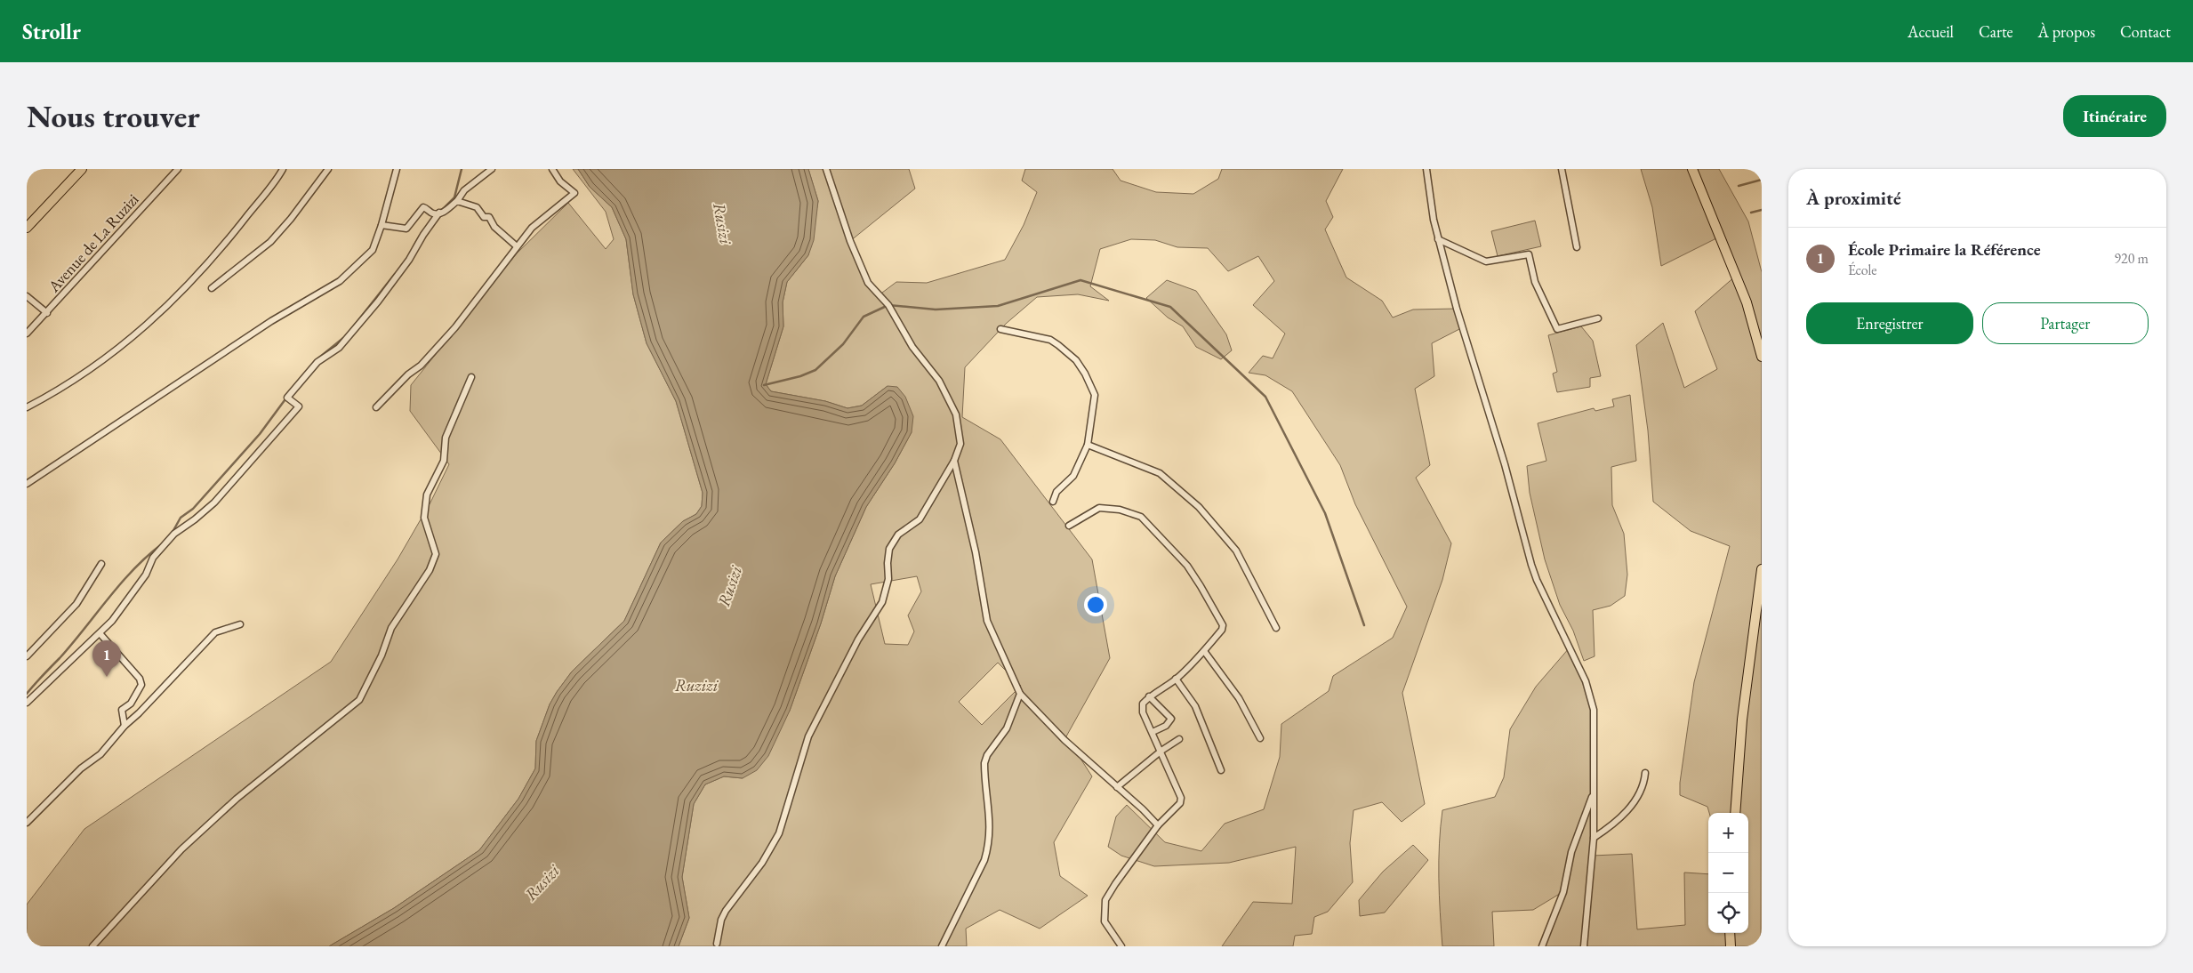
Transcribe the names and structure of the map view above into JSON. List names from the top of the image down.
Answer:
{
  "streets": {
    "street": ["Avenue de La Ruzizi"]
  },
  "water": ["Rusizi", "Ruzizi"],
  "page": {
    "header": "Strollr",
    "nav": [
      "Accueil",
      "Carte",
      "À propos",
      "Contact"
    ],
    "buttons": [
      "Itinéraire",
      ["Enregistrer", "Partager"]
    ],
    "title": "Nous trouver",
    "heading": "À proximité",
    "list": [
      {
        "mark": "1",
        "name": "École Primaire la Référence",
        "note": "École",
        "value": "920 m"
      }
    ],
    "pins": "1",
    "map_buttons": ["+", "−"]
  }
}
